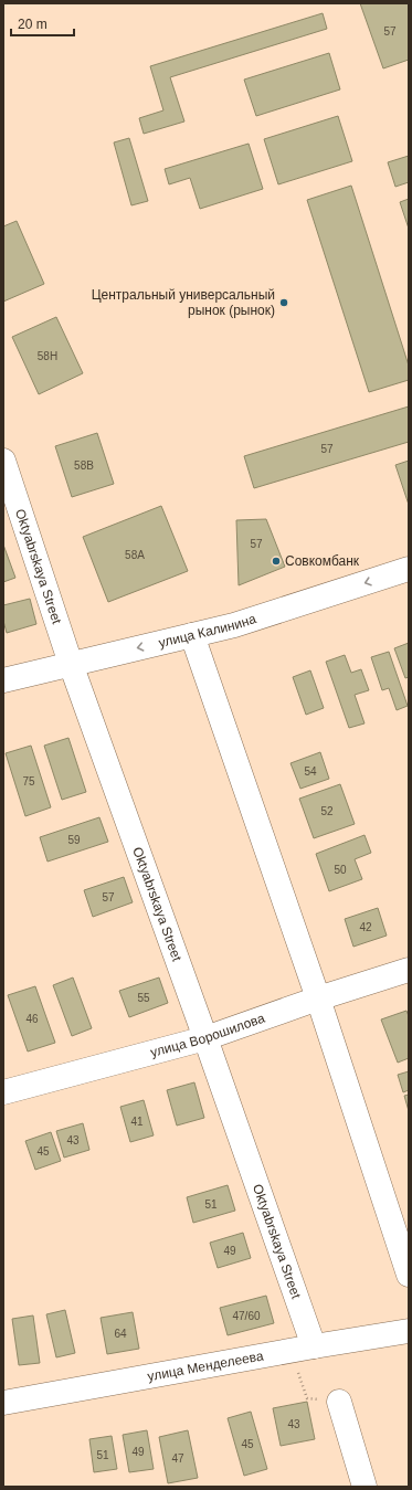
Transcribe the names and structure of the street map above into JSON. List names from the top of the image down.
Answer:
{
  "streets": {
    "street": [
      "Oktyabrskaya Street",
      "улица Калинина",
      "улица Ворошилова",
      "улица Менделеева"
    ]
  },
  "crossings": [
    ["Oktyabrskaya Street", "улица Калинина"],
    ["Oktyabrskaya Street", "улица Ворошилова"],
    ["Oktyabrskaya Street", "улица Менделеева"]
  ],
  "one_way": ["улица Калинина"],
  "places": ["Центральный универсальный рынок (рынок)", "Совкомбанк"],
  "house_numbers": [
    "57",
    "58Н",
    "57",
    "58В",
    "57",
    "58А",
    "54",
    "75",
    "52",
    "59",
    "50",
    "57",
    "42",
    "55",
    "46",
    "41",
    "43",
    "45",
    "51",
    "49",
    "47/60",
    "64",
    "43",
    "45",
    "49",
    "51",
    "47"
  ],
  "scale_bar": "20 m"
}
